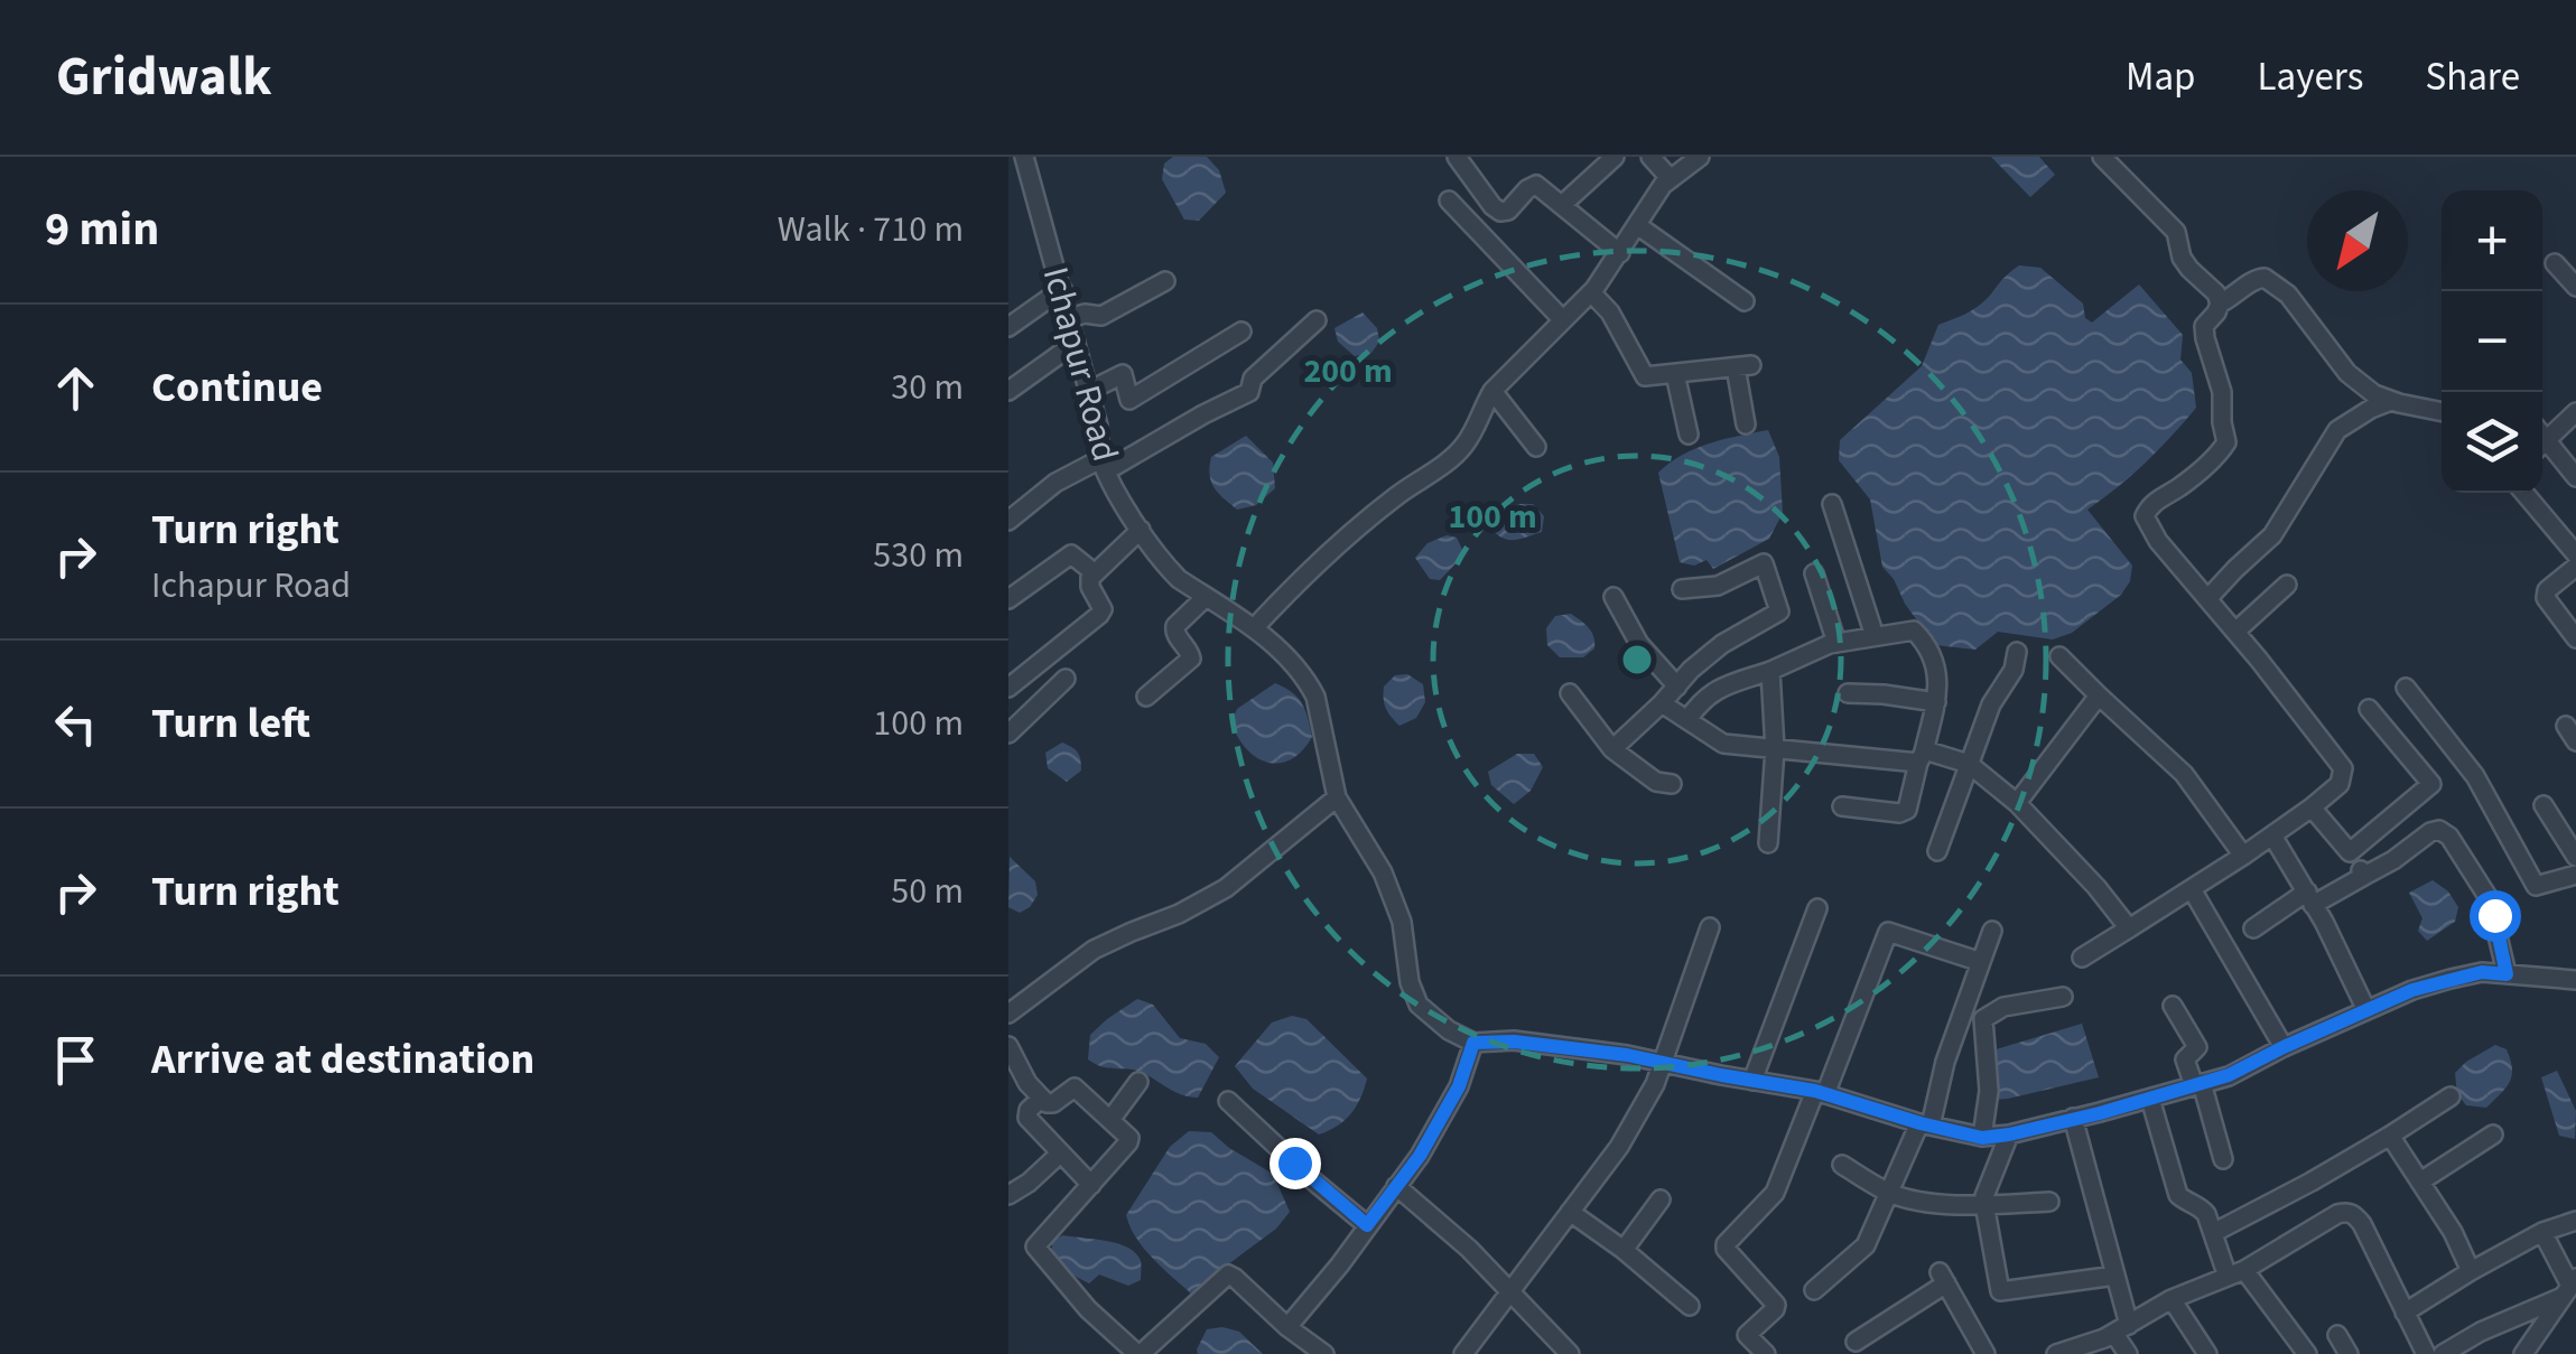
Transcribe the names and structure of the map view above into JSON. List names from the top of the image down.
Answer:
{
  "streets": {
    "street": ["Ichapur Road"]
  },
  "north": "bottom left",
  "page": {
    "header": "Gridwalk",
    "nav": ["Map", "Layers", "Share"],
    "heading": ["9 min", "Walk · 710 m"],
    "map_buttons": ["+", "−"],
    "list": [
      ["Continue", "30 m"],
      ["Turn right", "Ichapur Road", "530 m"],
      ["Turn left", "100 m"],
      ["Turn right", "50 m"],
      "Arrive at destination"
    ]
  },
  "rings": ["200 m", "100 m"]
}
